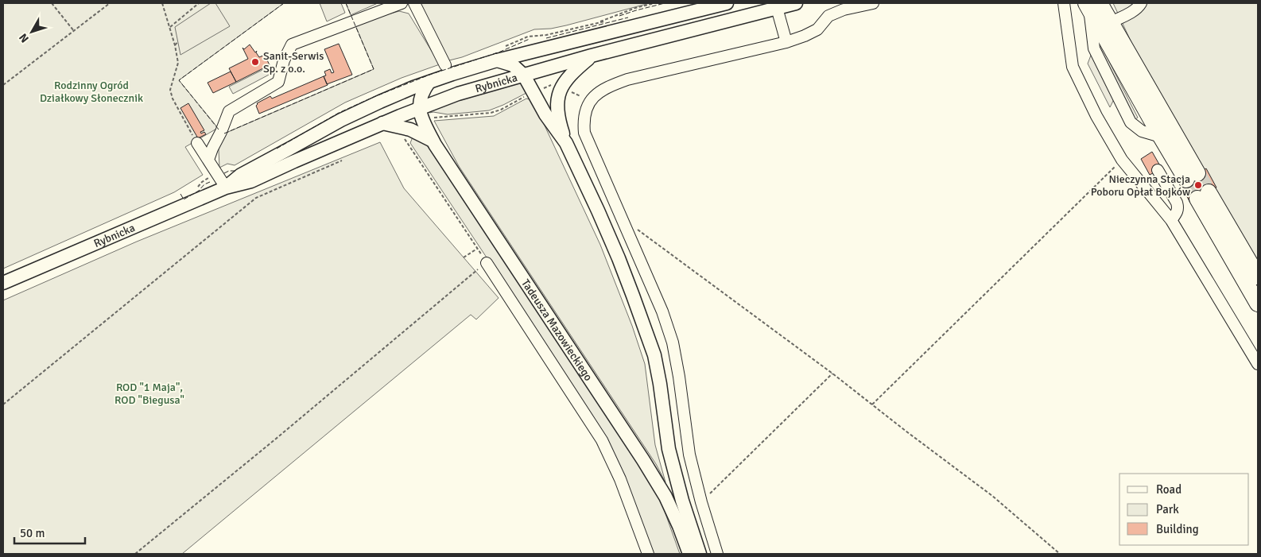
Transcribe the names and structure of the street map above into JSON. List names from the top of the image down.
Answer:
{
  "streets": {
    "main road": ["Rybnicka", "Tadeusza Mazowieckiego"]
  },
  "crossings": [
    ["Rybnicka", "Tadeusza Mazowieckiego"]
  ],
  "parks": ["Rodzinny Ogród Działkowy Słonecznik", "ROD \"1 Maja\", ROD \"Biegusa\""],
  "places": ["Sanit-Serwis Sp. z o.o.", "Nieczynna Stacja Poboru Opłat Bojków"],
  "legend": ["Road", "Park", "Building"],
  "scale_bar": "50 m",
  "north": "bottom left"
}
